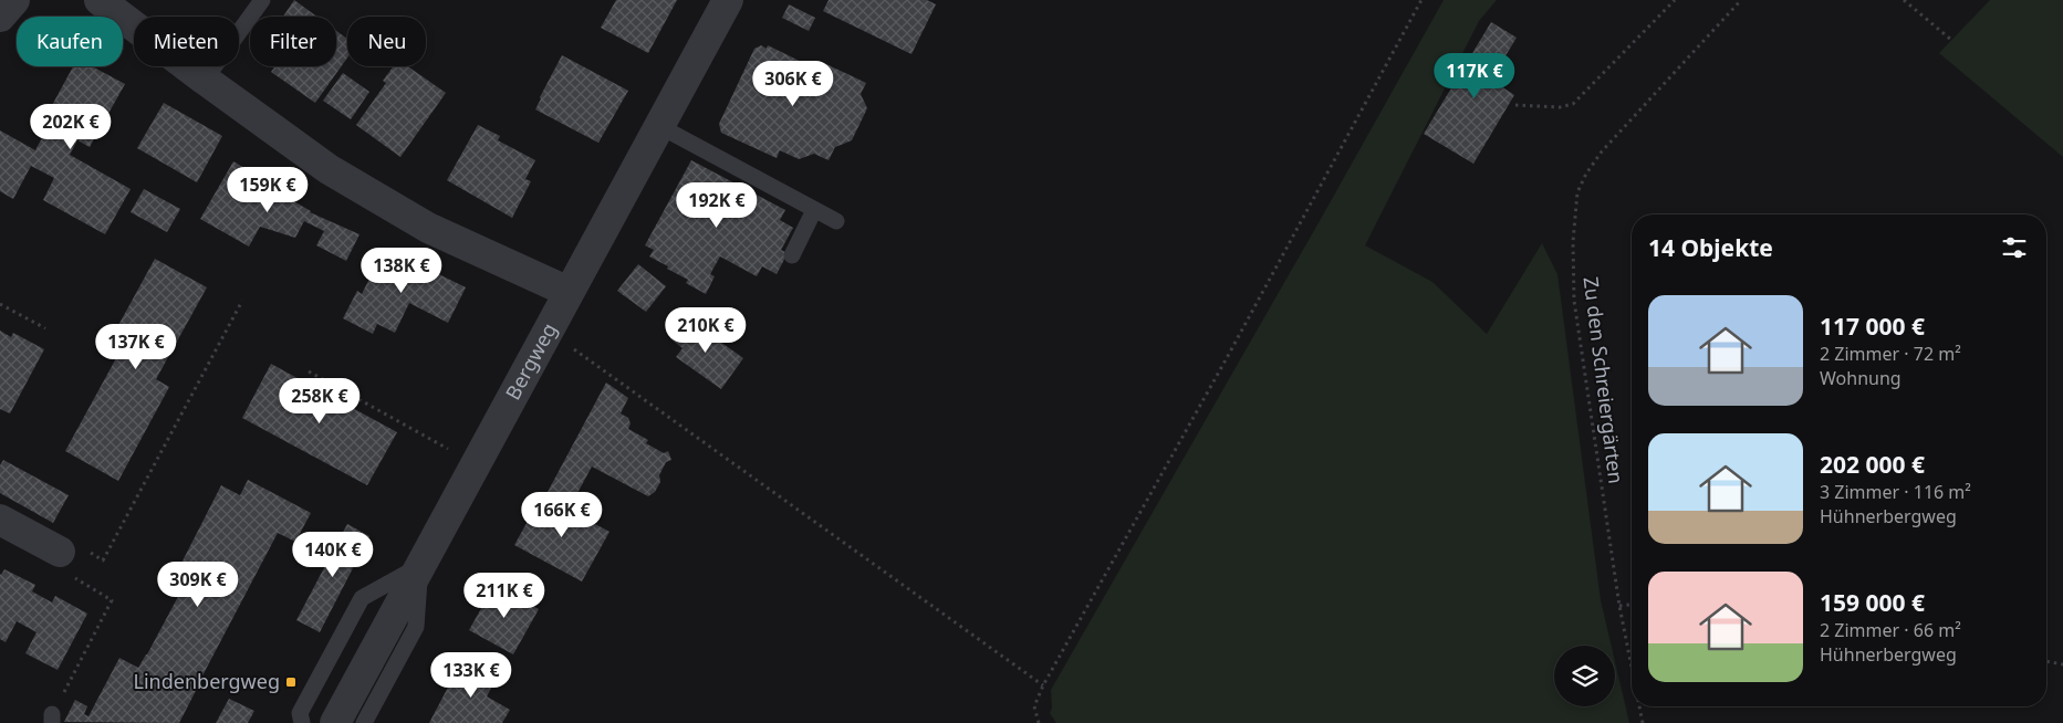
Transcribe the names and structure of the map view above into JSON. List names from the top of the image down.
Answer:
{
  "streets": {
    "street": ["Bergweg"],
    "path": ["Zu den Schreiergärten"]
  },
  "places": {
    "transit": ["Lindenbergweg"]
  },
  "page": {
    "chip": [
      "Kaufen",
      "Mieten",
      "Filter",
      "Neu"
    ],
    "price": [
      "117K €",
      "306K €",
      "202K €",
      "159K €",
      "192K €",
      "138K €",
      "210K €",
      "137K €",
      "258K €",
      "166K €",
      "140K €",
      "309K €",
      "211K €",
      "133K €"
    ],
    "heading": "14 Objekte",
    "list": [
      {
        "name": "117 000 €",
        "note": "2 Zimmer · 72 m² · Wohnung"
      },
      {
        "name": "202 000 €",
        "note": "3 Zimmer · 116 m² · Hühnerbergweg"
      },
      {
        "name": "159 000 €",
        "note": "2 Zimmer · 66 m² · Hühnerbergweg"
      }
    ]
  }
}
